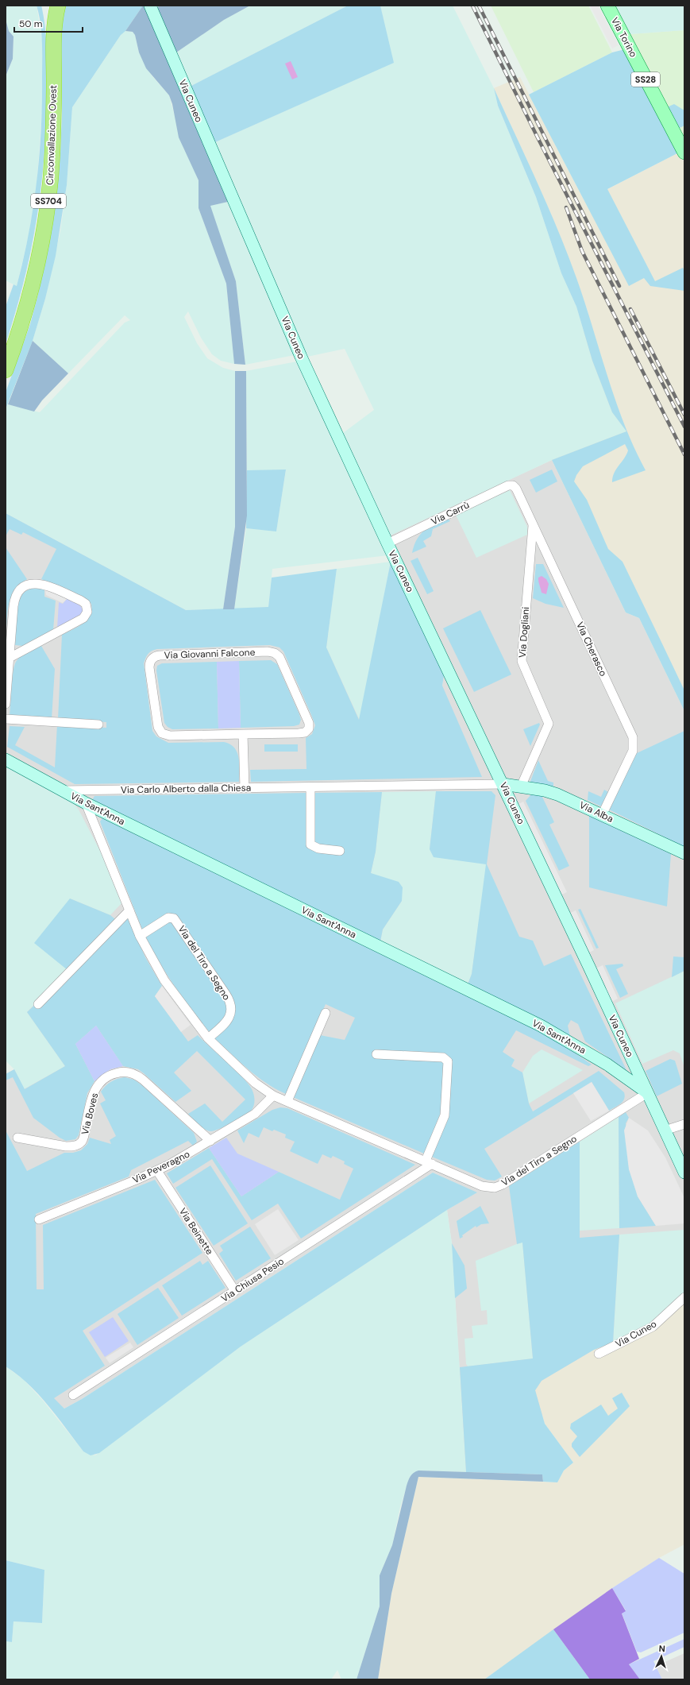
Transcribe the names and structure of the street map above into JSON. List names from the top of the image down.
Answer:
{
  "streets": {
    "highway": ["Circonvallazione Ovest", "SS704"],
    "main road": [
      "Via Torino",
      "SS28",
      "Via Cuneo",
      "Via Sant'Anna",
      "Via Alba"
    ],
    "street": [
      "Via Carrù",
      "Via Dogliani",
      "Via Cherasco",
      "Via Giovanni Falcone",
      "Via Carlo Alberto dalla Chiesa",
      "Via del Tiro a Segno",
      "Via Boves",
      "Via Peveragno",
      "Via Beinette",
      "Via Chiusa Pesio"
    ]
  },
  "crossings": [
    ["Via Cuneo", "Via Carrù"],
    ["Via Cuneo", "Via Carlo Alberto dalla Chiesa"],
    ["Via Cuneo", "Via Sant'Anna"],
    ["Via Cuneo", "Via Alba"],
    ["Via Cuneo", "Via del Tiro a Segno"],
    ["Circonvallazione Ovest", "SS704"],
    ["Via Carrù", "Via Cherasco"],
    ["Via Dogliani", "Via Cherasco"],
    ["Via Dogliani", "Via Alba"],
    ["Via Cherasco", "Via Alba"],
    ["Via Carlo Alberto dalla Chiesa", "Via Sant'Anna"],
    ["Via Carlo Alberto dalla Chiesa", "Via Alba"],
    ["Via Sant'Anna", "Via del Tiro a Segno"],
    ["Via del Tiro a Segno", "Via Peveragno"],
    ["Via del Tiro a Segno", "Via Chiusa Pesio"],
    ["Via Boves", "Via Peveragno"],
    ["Via Peveragno", "Via Beinette"],
    ["Via Beinette", "Via Chiusa Pesio"]
  ],
  "scale_bar": "50 m",
  "north": "top"
}
